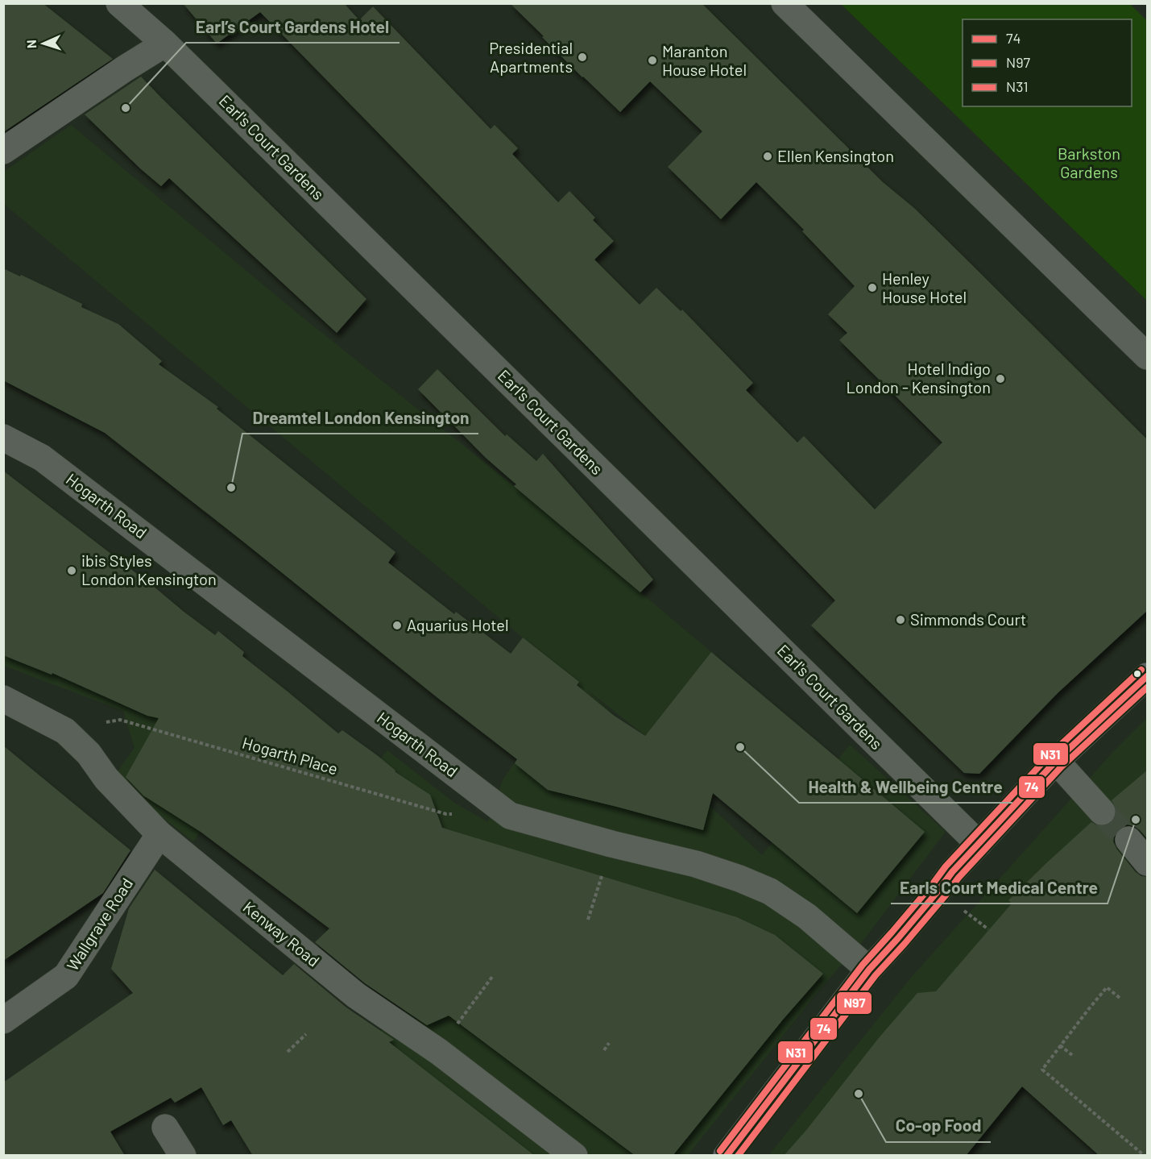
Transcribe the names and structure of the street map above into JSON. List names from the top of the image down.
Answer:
{
  "streets": {
    "street": [
      "Earl's Court Gardens",
      "Hogarth Road",
      "Wallgrave Road",
      "Kenway Road"
    ],
    "path": ["Hogarth Place"]
  },
  "crossings": [
    ["Hogarth Place", "Kenway Road"],
    ["Wallgrave Road", "Kenway Road"]
  ],
  "parks": ["Barkston Gardens"],
  "places": [
    "Presidential Apartments",
    "Maranton House Hotel",
    "Earl’s Court Gardens Hotel",
    "Ellen Kensington",
    "Henley House Hotel",
    "Hotel Indigo London - Kensington",
    "Dreamtel London Kensington",
    "ibis Styles London Kensington",
    "Simmonds Court",
    "Aquarius Hotel",
    "Health & Wellbeing Centre",
    "Earls Court Medical Centre",
    "Co-op Food"
  ],
  "lines": ["transit line N31", "transit line 74", "transit line N97"],
  "legend": ["74", "N97", "N31"],
  "north": "left"
}
